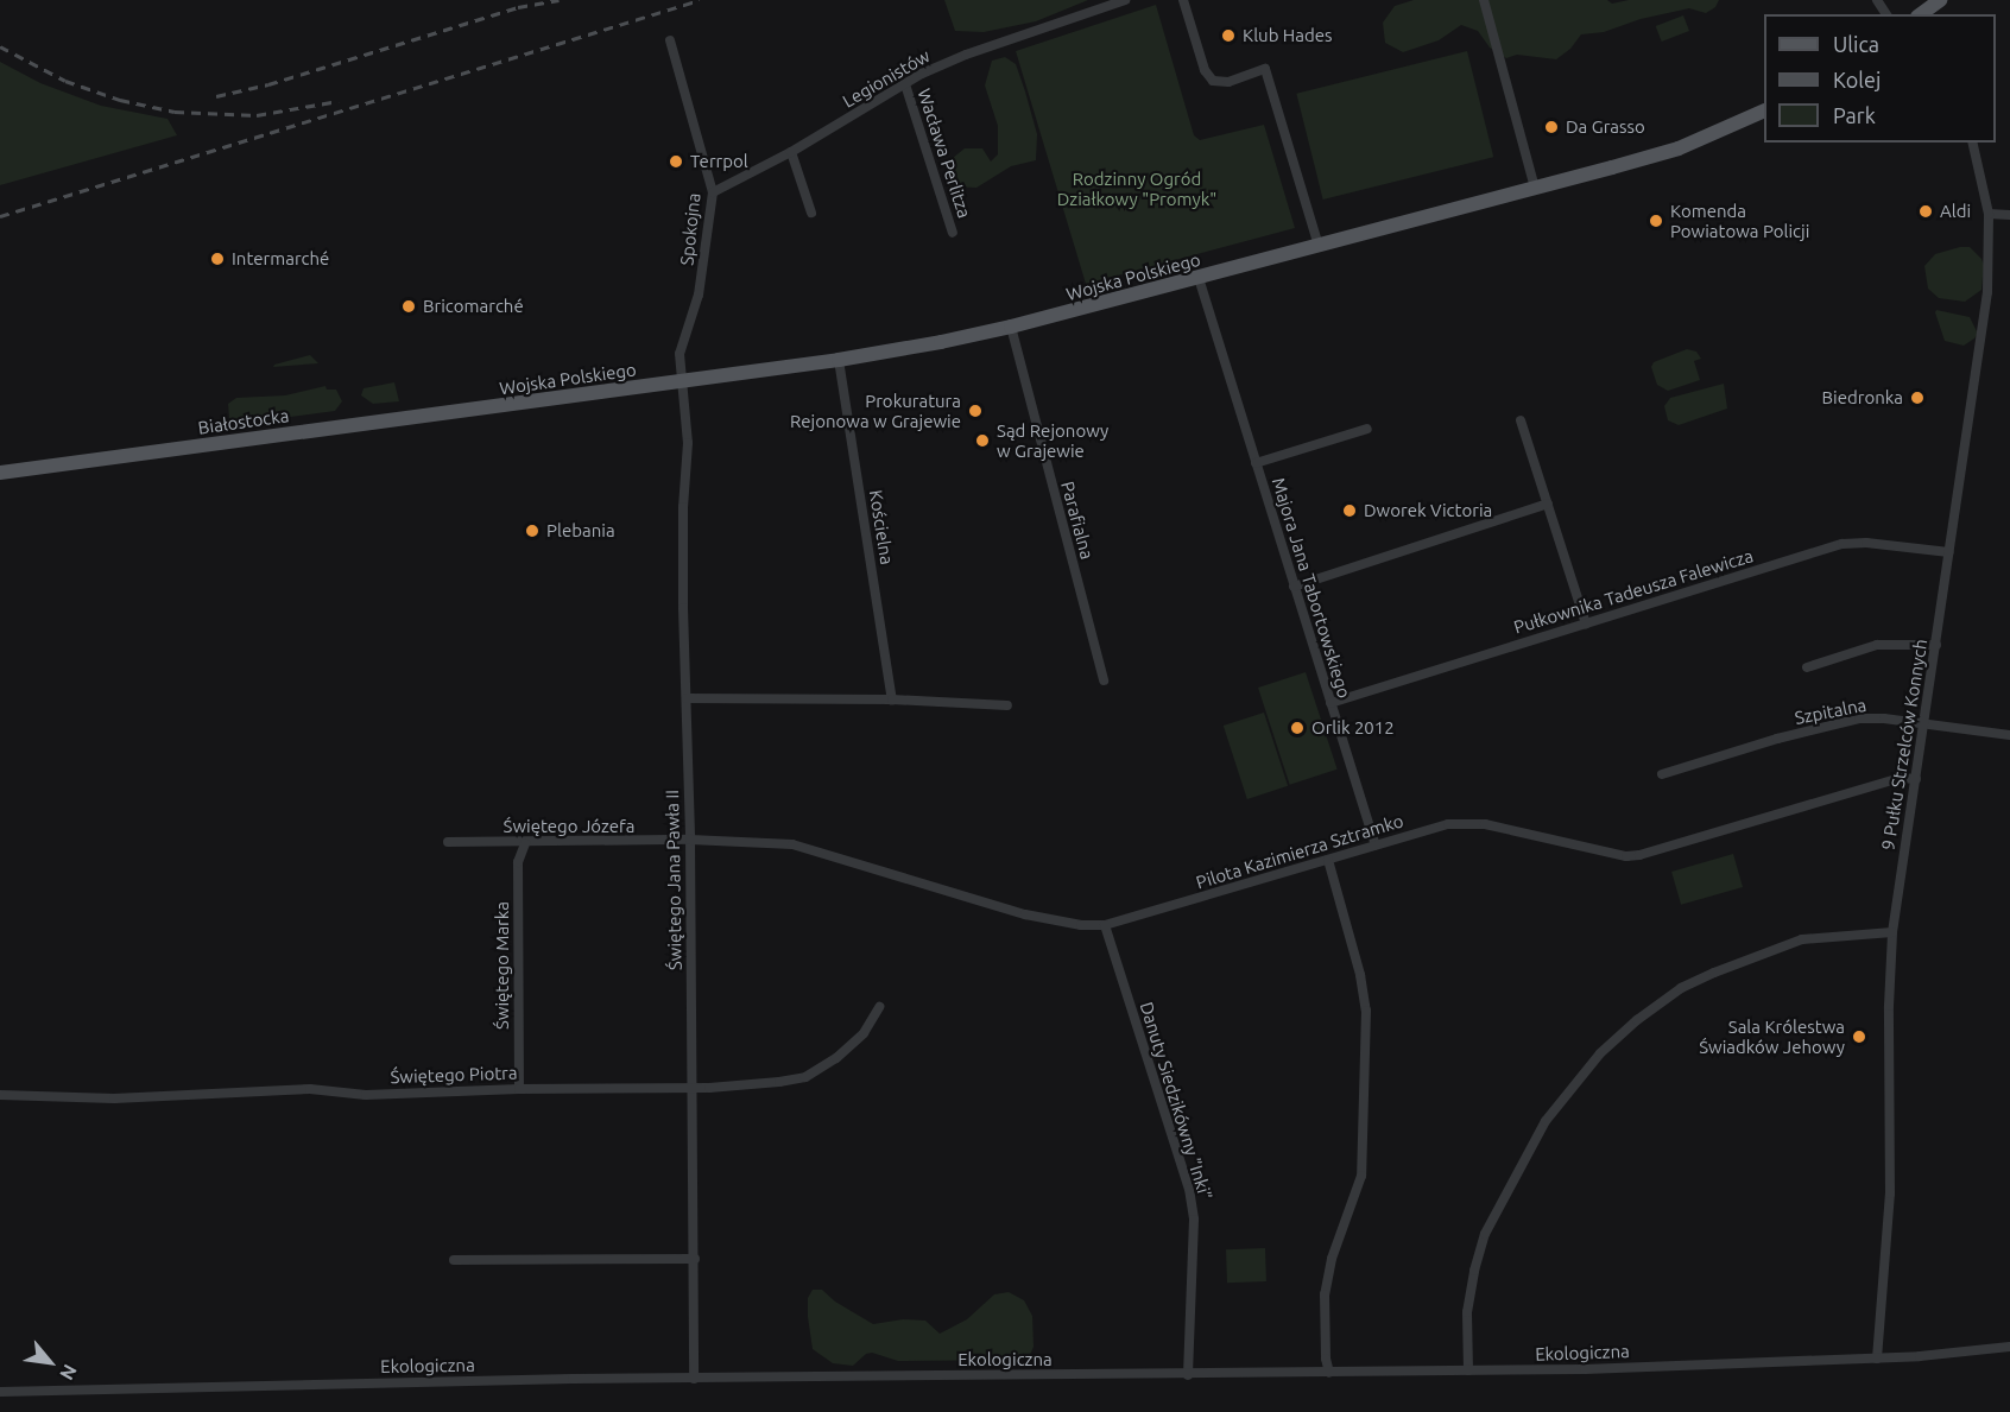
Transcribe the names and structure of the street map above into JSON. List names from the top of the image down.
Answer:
{
  "streets": {
    "main road": ["Wojska Polskiego", "Białostocka"],
    "street": [
      "Legionistów",
      "Wacława Perlitza",
      "Spokojna",
      "Parafialna",
      "Kościelna",
      "Majora Jana Tabortowskiego",
      "Pułkownika Tadeusza Falewicza",
      "Szpitalna",
      "9 Pułku Strzelców Konnych",
      "Świętego Józefa",
      "Pilota Kazimierza Sztramko",
      "Świętego Jana Pawła II",
      "Świętego Marka",
      "Świętego Piotra",
      "Danuty Siedzikówny ”Inki”",
      "Ekologiczna"
    ]
  },
  "crossings": [
    ["Legionistów", "Wacława Perlitza"],
    ["Legionistów", "Spokojna"],
    ["Spokojna", "Wojska Polskiego"],
    ["Spokojna", "Świętego Jana Pawła II"],
    ["Wojska Polskiego", "Białostocka"],
    ["Wojska Polskiego", "Parafialna"],
    ["Wojska Polskiego", "Kościelna"],
    ["Wojska Polskiego", "Majora Jana Tabortowskiego"],
    ["Wojska Polskiego", "Świętego Jana Pawła II"],
    ["Majora Jana Tabortowskiego", "Pułkownika Tadeusza Falewicza"],
    ["Majora Jana Tabortowskiego", "Pilota Kazimierza Sztramko"],
    ["Pułkownika Tadeusza Falewicza", "9 Pułku Strzelców Konnych"],
    ["Szpitalna", "9 Pułku Strzelców Konnych"],
    ["9 Pułku Strzelców Konnych", "Pilota Kazimierza Sztramko"],
    ["9 Pułku Strzelców Konnych", "Ekologiczna"],
    ["Świętego Józefa", "Pilota Kazimierza Sztramko"],
    ["Świętego Józefa", "Świętego Jana Pawła II"],
    ["Świętego Józefa", "Świętego Marka"],
    ["Pilota Kazimierza Sztramko", "Świętego Jana Pawła II"],
    ["Pilota Kazimierza Sztramko", "Danuty Siedzikówny ”Inki”"],
    ["Świętego Jana Pawła II", "Świętego Piotra"],
    ["Świętego Jana Pawła II", "Ekologiczna"],
    ["Świętego Marka", "Świętego Piotra"],
    ["Danuty Siedzikówny ”Inki”", "Ekologiczna"]
  ],
  "parks": ["Rodzinny Ogród Działkowy \"Promyk\""],
  "places": [
    "Klub Hades",
    "Da Grasso",
    "Terrpol",
    "Aldi",
    "Komenda Powiatowa Policji",
    "Intermarché",
    "Bricomarché",
    "Biedronka",
    "Prokuratura Rejonowa w Grajewie",
    "Sąd Rejonowy w Grajewie",
    "Dworek Victoria",
    "Plebania",
    "Orlik 2012",
    "Sala Królestwa Świadków Jehowy"
  ],
  "legend": ["Ulica", "Kolej", "Park"],
  "north": "bottom right"
}
